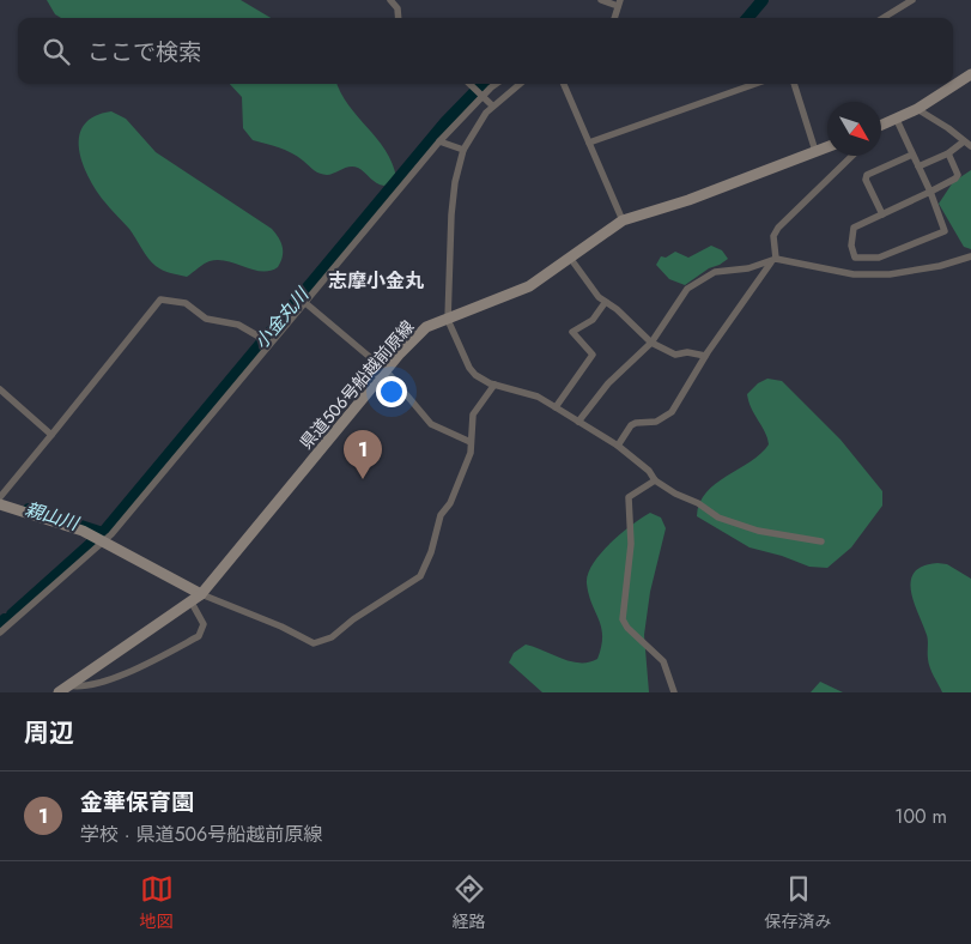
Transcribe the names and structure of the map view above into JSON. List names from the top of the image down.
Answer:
{
  "streets": {
    "main road": ["県道506号船越前原線"]
  },
  "districts": ["志摩小金丸"],
  "water": ["小金丸川", "親山川"],
  "north": "bottom right",
  "page": {
    "search": "ここで検索",
    "pins": "1",
    "heading": "周辺",
    "list": [
      {
        "mark": "1",
        "name": "金華保育園",
        "note": "学校 · 県道506号船越前原線",
        "value": "100 m"
      }
    ],
    "nav": ["地図", "経路", "保存済み"]
  }
}
